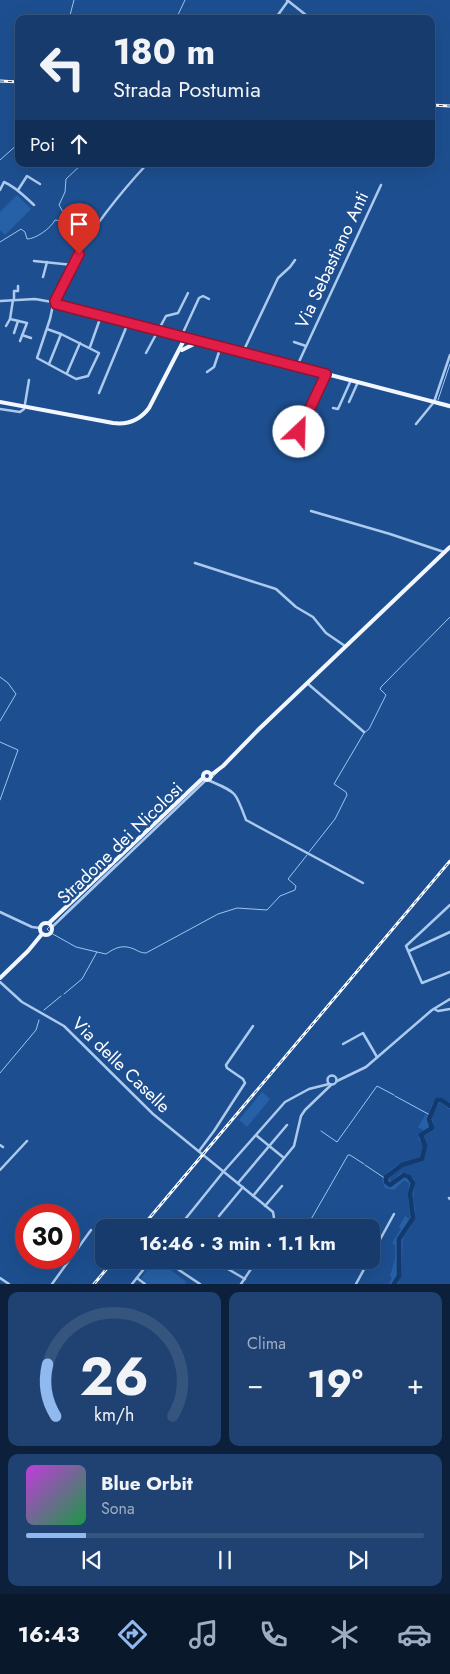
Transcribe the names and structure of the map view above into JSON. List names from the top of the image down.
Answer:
{
  "streets": {
    "main road": ["Stradone dei Nicolosi"],
    "street": ["Via Sebastiano Anti", "Via delle Caselle"]
  },
  "page": {
    "turn": ["180 m", "Strada Postumia"],
    "then": "Poi",
    "limit": "30",
    "trip": "16:46 · 3 min · 1.1 km",
    "tile": "Clima",
    "heat": ["−", "19°", "+"],
    "song": ["Blue Orbit", "Sona"],
    "tabs": "16:43",
    "gauge": ["26", "km/h"]
  }
}
